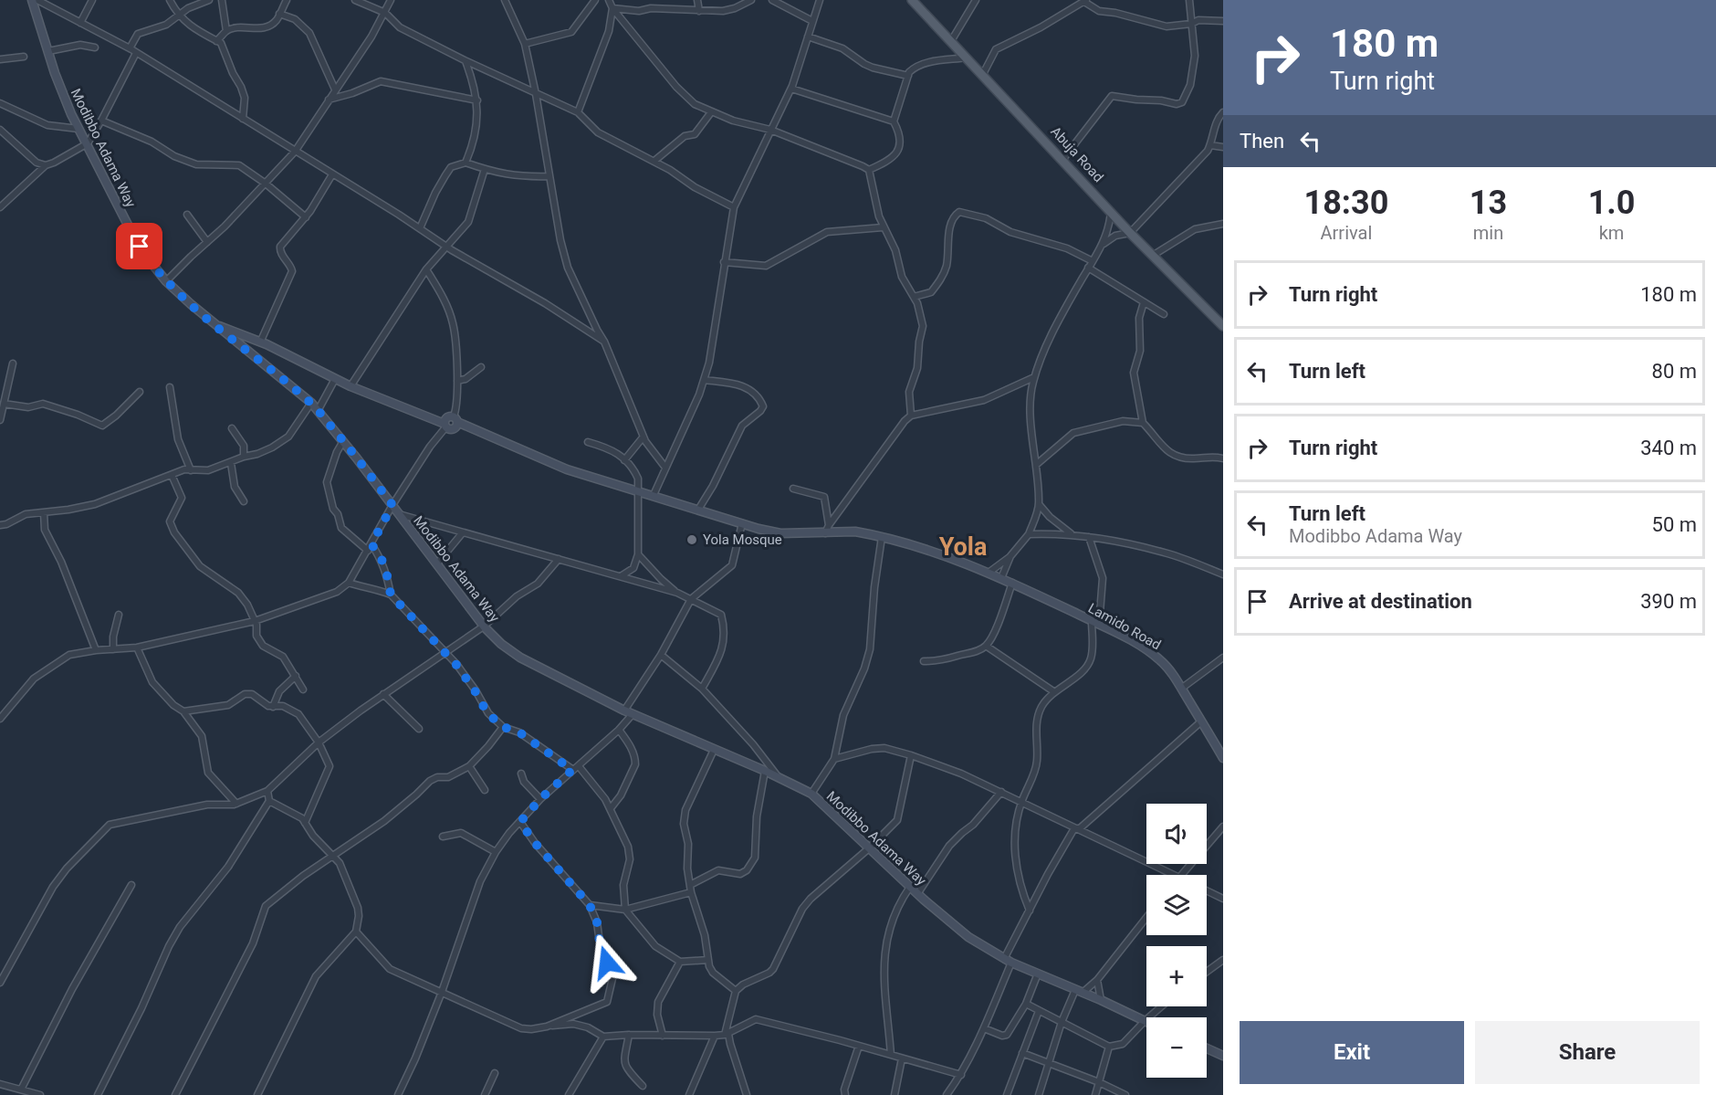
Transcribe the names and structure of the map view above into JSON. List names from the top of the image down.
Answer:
{
  "streets": {
    "main road": ["Modibbo Adama Way", "Abuja Road", "Lamido Road"]
  },
  "districts": ["Yola"],
  "places": ["Yola Mosque"],
  "page": {
    "turn": ["180 m", "Turn right"],
    "then": "Then",
    "eta": [
      "18:30",
      "Arrival",
      "13",
      "min",
      "1.0",
      "km"
    ],
    "list": [
      {
        "name": "Turn right",
        "value": "180 m"
      },
      {
        "name": "Turn left",
        "value": "80 m"
      },
      {
        "name": "Turn right",
        "value": "340 m"
      },
      {
        "name": "Turn left",
        "note": "Modibbo Adama Way",
        "value": "50 m"
      },
      {
        "name": "Arrive at destination",
        "value": "390 m"
      }
    ],
    "map_buttons": ["+", "−"],
    "buttons": ["Exit", "Share"]
  }
}
